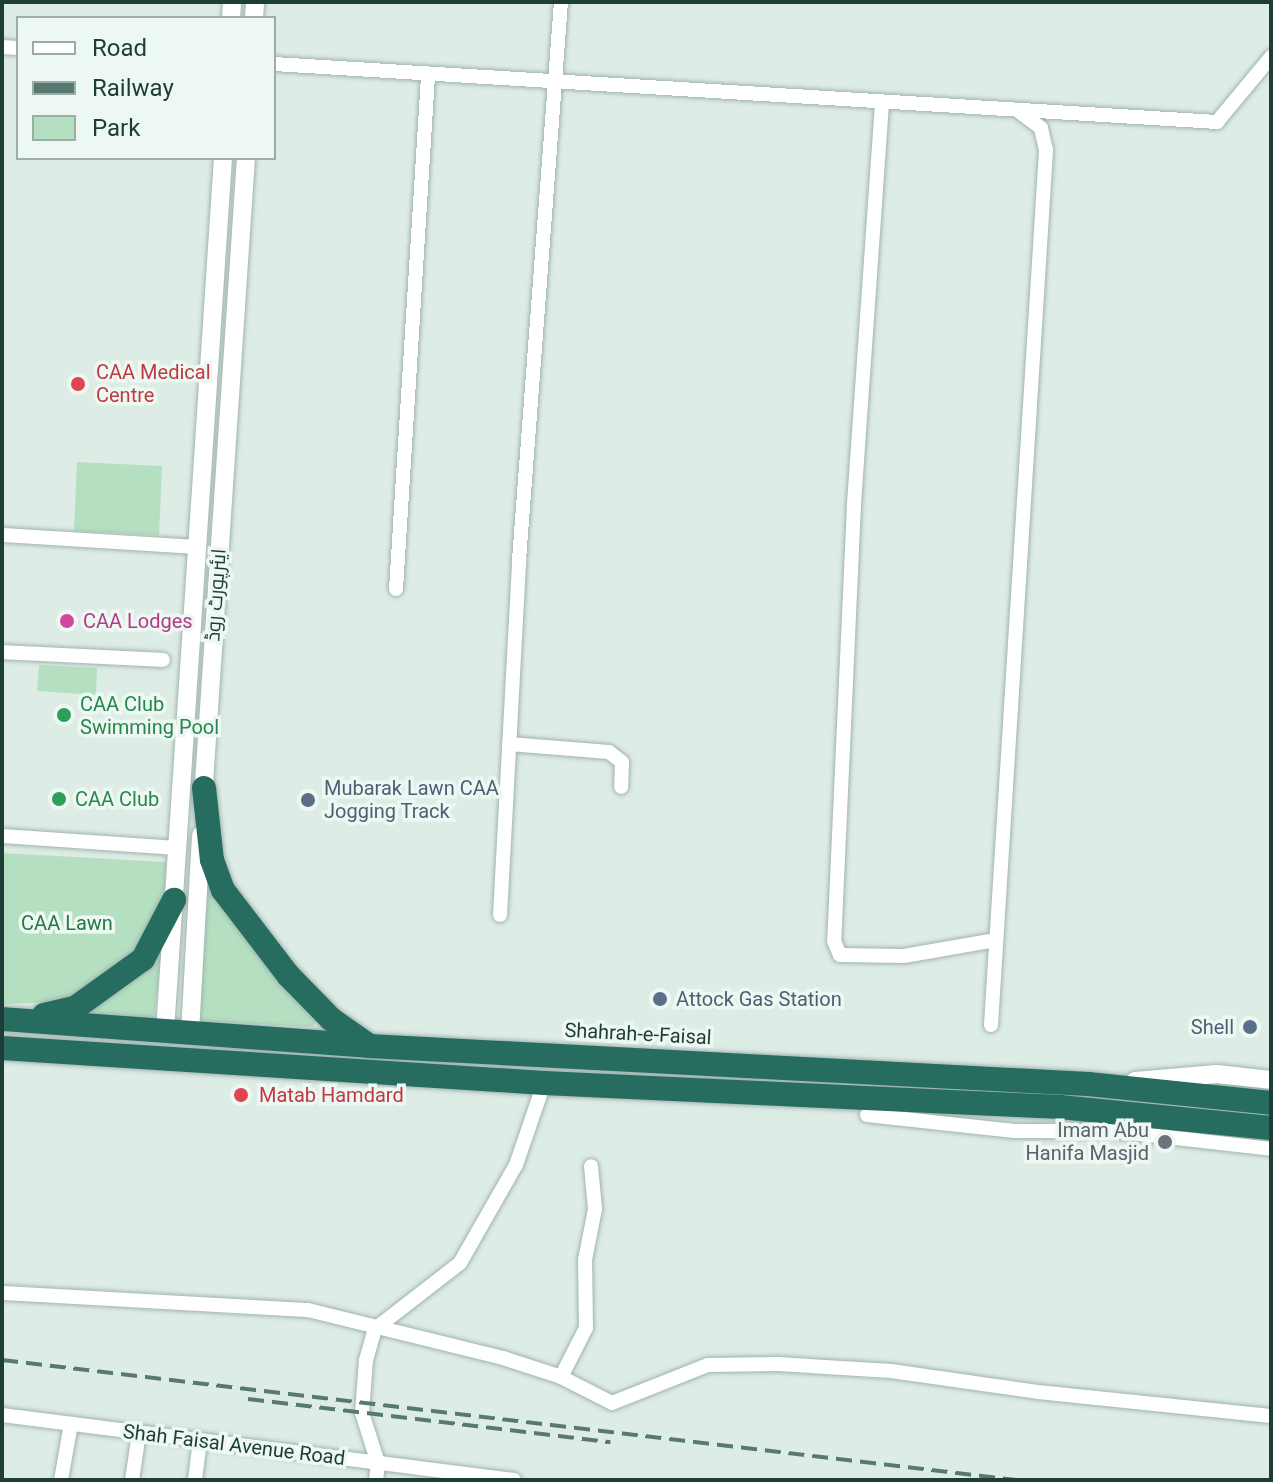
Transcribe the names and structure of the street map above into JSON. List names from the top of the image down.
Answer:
{
  "streets": {
    "highway": ["Shahrah-e-Faisal"],
    "main road": ["ایئرپورٹ روڈ"],
    "street": ["Shah Faisal Avenue Road"]
  },
  "crossings": [
    ["ایئرپورٹ روڈ", "Shahrah-e-Faisal"]
  ],
  "parks": ["CAA Lawn"],
  "places": [
    "CAA Medical Centre",
    "CAA Lodges",
    "CAA Club Swimming Pool",
    "CAA Club",
    "Mubarak Lawn CAA Jogging Track",
    "Attock Gas Station",
    "Shell",
    "Matab Hamdard",
    "Imam Abu Hanifa Masjid"
  ],
  "legend": ["Road", "Railway", "Park"]
}
